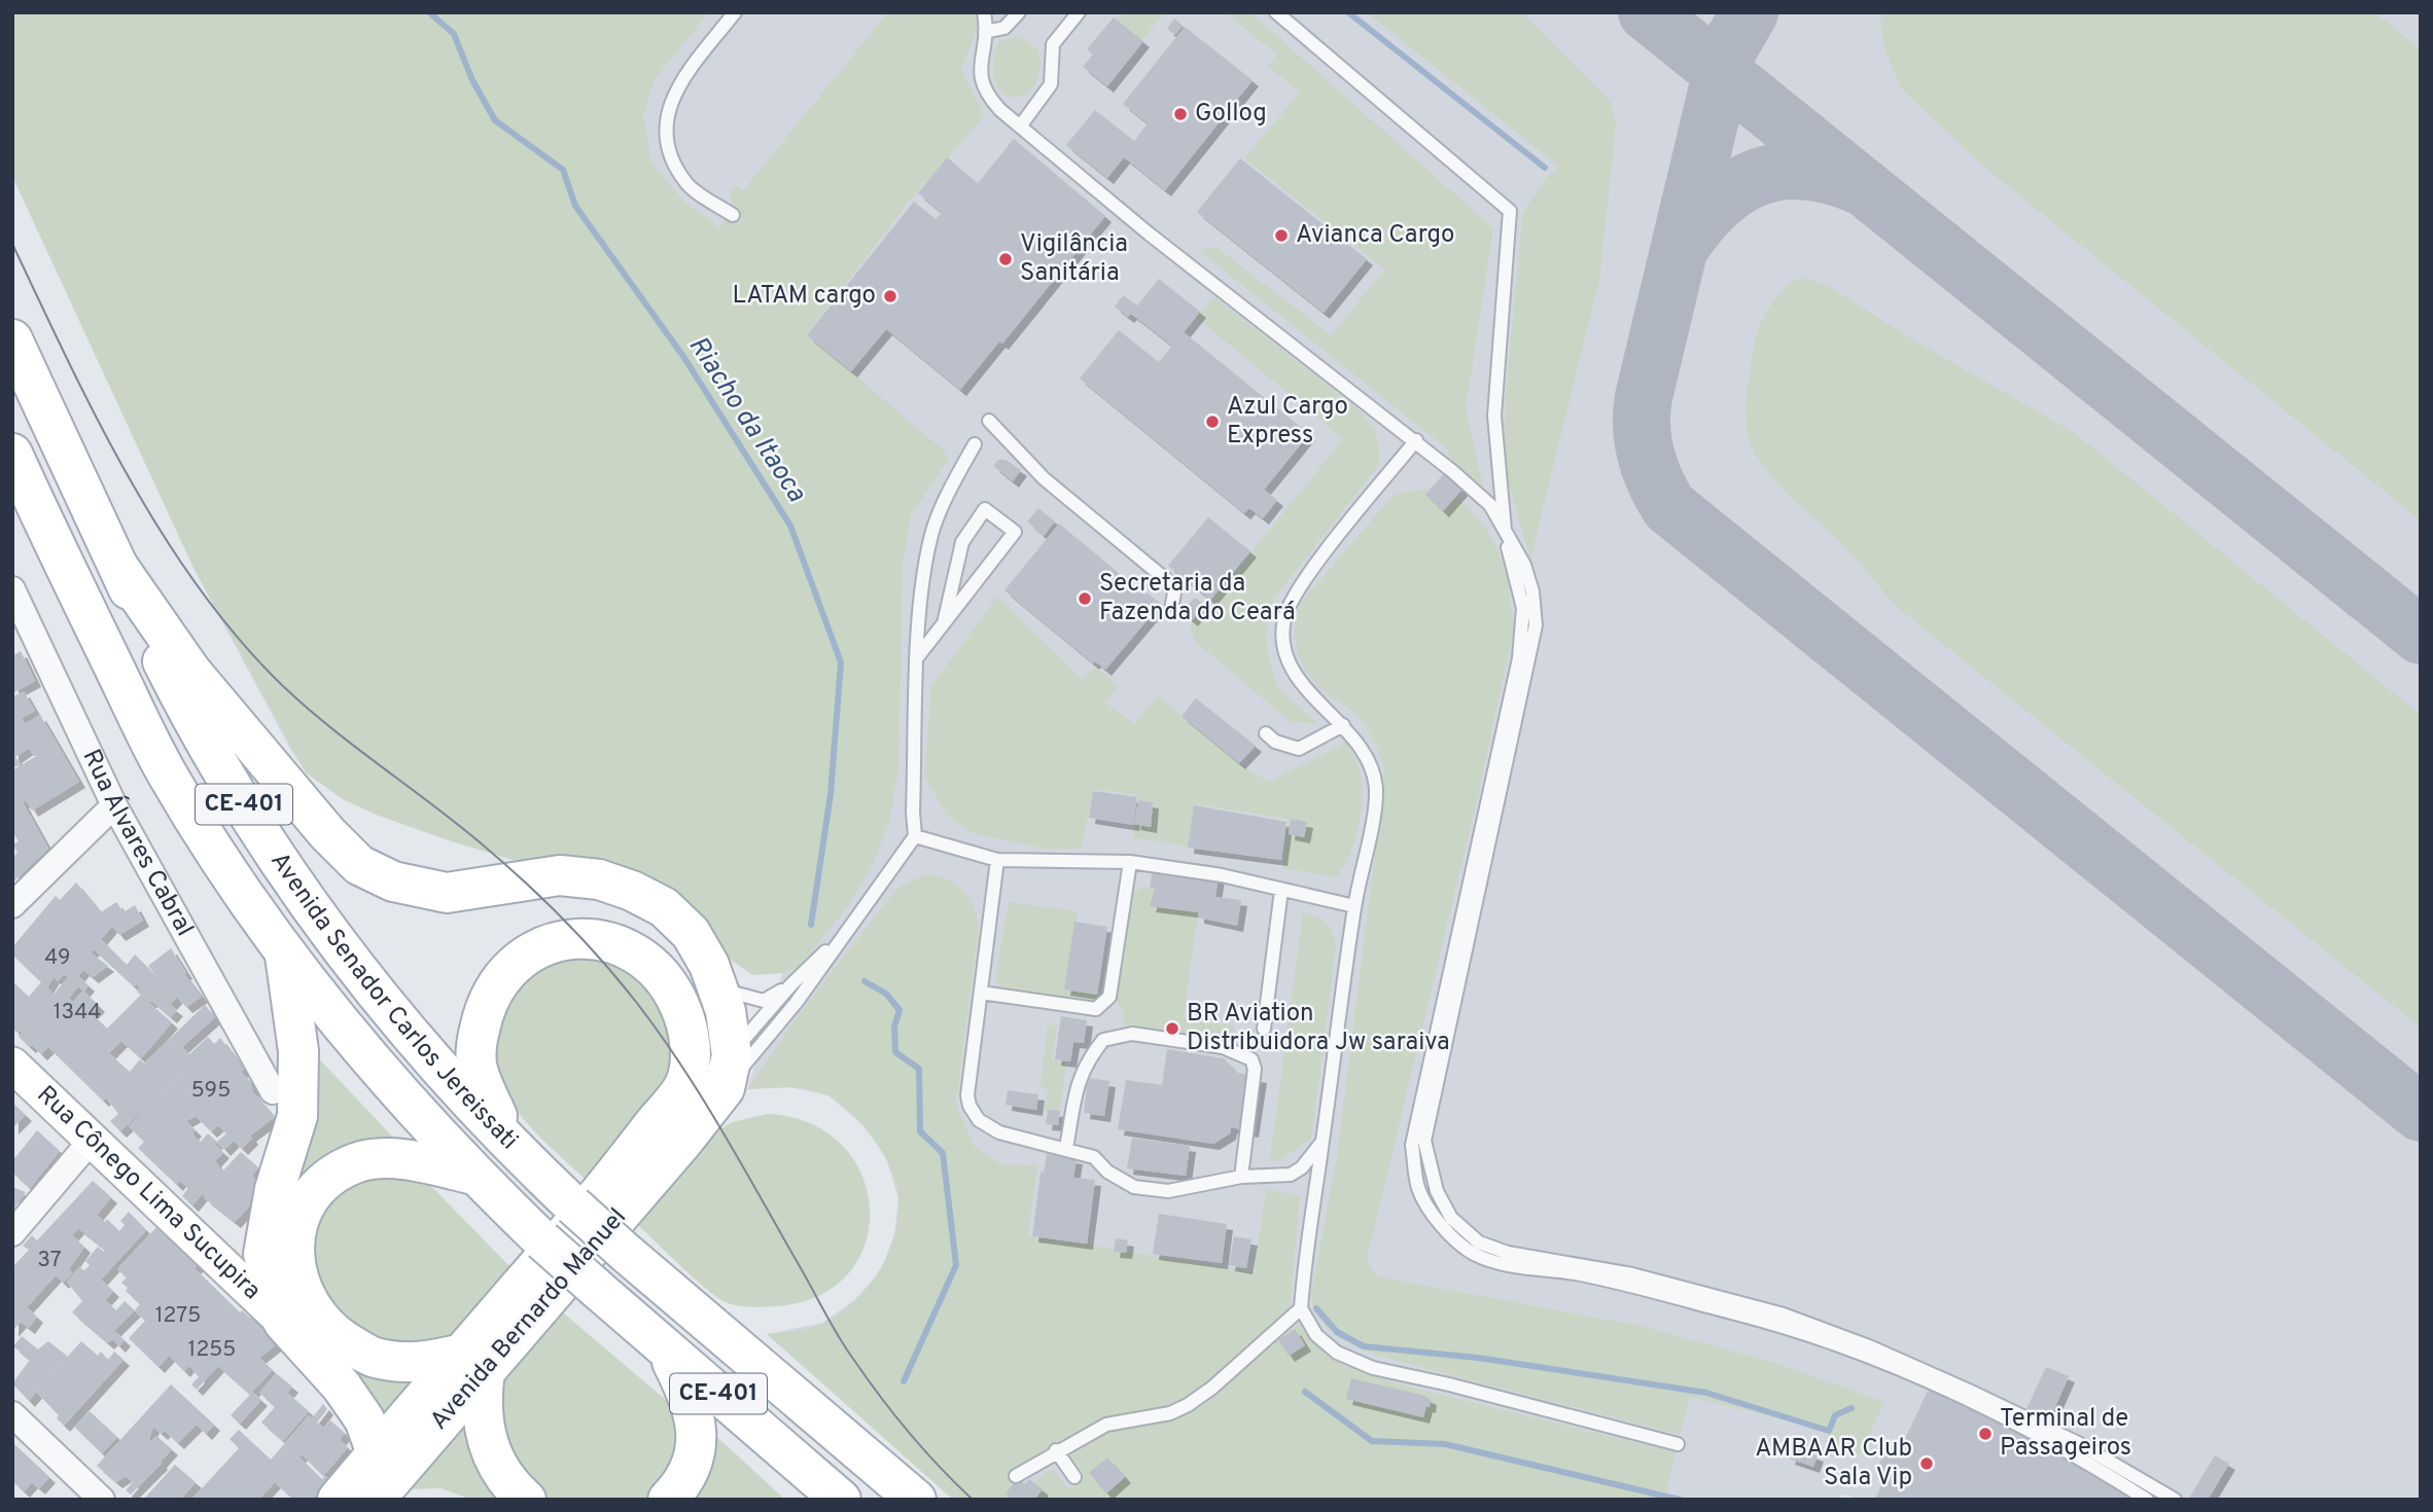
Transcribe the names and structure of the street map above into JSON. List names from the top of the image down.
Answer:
{
  "streets": {
    "main road": ["CE-401", "Avenida Senador Carlos Jereissati", "Avenida Bernardo Manuel"],
    "street": ["Rua Álvares Cabral", "Rua Cônego Lima Sucupira"]
  },
  "crossings": [
    ["Avenida Senador Carlos Jereissati", "Avenida Bernardo Manuel"]
  ],
  "water": ["Riacho da Itaoca"],
  "places": [
    "Gollog",
    "Avianca Cargo",
    "Vigilância Sanitária",
    "LATAM cargo",
    "Azul Cargo Express",
    "Secretaria da Fazenda do Ceará",
    "BR Aviation Distribuidora Jw saraiva",
    "Terminal de Passageiros",
    "AMBAAR Club Sala Vip"
  ],
  "house_numbers": [
    "49",
    "1344",
    "595",
    "37",
    "1275",
    "1255"
  ]
}
